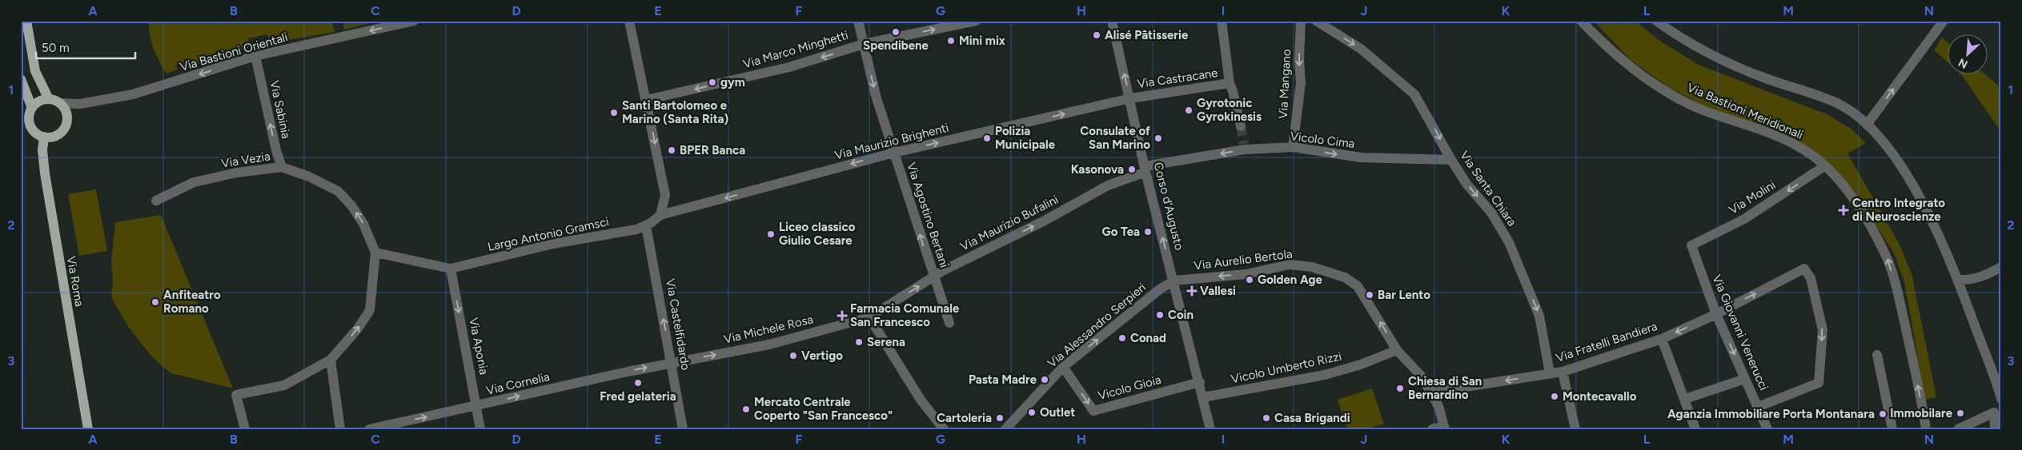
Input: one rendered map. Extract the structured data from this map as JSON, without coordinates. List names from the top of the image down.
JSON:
{
  "streets": {
    "main road": ["Via Roma"],
    "street": [
      "Via Marco Minghetti",
      "Via Bastioni Orientali",
      "Via Castracane",
      "Via Mangano",
      "Via Sabinia",
      "Via Bastioni Meridionali",
      "Vicolo Cima",
      "Via Maurizio Brighenti",
      "Via Vezia",
      "Via Santa Chiara",
      "Via Molini",
      "Corso d'Augusto",
      "Via Agostino Bertani",
      "Via Maurizio Bufalini",
      "Largo Antonio Gramsci",
      "Via Aurelio Bertola",
      "Via Castelfidardo",
      "Via Alessandro Serpieri",
      "Via Michele Rosa",
      "Via Giovanni Venerucci",
      "Via Fratelli Bandiera",
      "Via Aponia",
      "Vicolo Umberto Rizzi",
      "Via Cornelia",
      "Vicolo Gioia"
    ]
  },
  "crossings": [
    ["Via Marco Minghetti", "Via Agostino Bertani"],
    ["Via Bastioni Orientali", "Via Sabinia"],
    ["Via Bastioni Orientali", "Via Roma"],
    ["Via Castracane", "Via Maurizio Brighenti"],
    ["Via Castracane", "Corso d'Augusto"],
    ["Via Mangano", "Vicolo Cima"],
    ["Via Sabinia", "Via Vezia"],
    ["Via Bastioni Meridionali", "Via Molini"],
    ["Vicolo Cima", "Via Santa Chiara"],
    ["Vicolo Cima", "Corso d'Augusto"],
    ["Vicolo Cima", "Via Maurizio Bufalini"],
    ["Via Maurizio Brighenti", "Corso d'Augusto"],
    ["Via Maurizio Brighenti", "Via Agostino Bertani"],
    ["Via Santa Chiara", "Via Fratelli Bandiera"],
    ["Via Molini", "Via Giovanni Venerucci"],
    ["Corso d'Augusto", "Via Maurizio Bufalini"],
    ["Corso d'Augusto", "Via Aurelio Bertola"],
    ["Corso d'Augusto", "Via Alessandro Serpieri"],
    ["Corso d'Augusto", "Vicolo Umberto Rizzi"],
    ["Corso d'Augusto", "Vicolo Gioia"],
    ["Via Agostino Bertani", "Via Maurizio Bufalini"],
    ["Via Maurizio Bufalini", "Via Michele Rosa"],
    ["Largo Antonio Gramsci", "Via Castelfidardo"],
    ["Largo Antonio Gramsci", "Via Aponia"],
    ["Via Aurelio Bertola", "Via Alessandro Serpieri"],
    ["Via Aurelio Bertola", "Via Fratelli Bandiera"],
    ["Via Aurelio Bertola", "Vicolo Umberto Rizzi"],
    ["Via Castelfidardo", "Via Michele Rosa"],
    ["Via Castelfidardo", "Via Cornelia"],
    ["Via Alessandro Serpieri", "Vicolo Gioia"],
    ["Via Michele Rosa", "Via Cornelia"],
    ["Via Giovanni Venerucci", "Via Fratelli Bandiera"],
    ["Via Aponia", "Via Cornelia"]
  ],
  "one_way": [
    "Via Bastioni Orientali",
    "Via Sabinia",
    "Via Santa Chiara",
    "Via Molini",
    "Corso d'Augusto",
    "Via Maurizio Bufalini",
    "Via Aurelio Bertola",
    "Via Castelfidardo",
    "Via Alessandro Serpieri",
    "Via Michele Rosa",
    "Via Aponia",
    "Via Cornelia",
    "Vicolo Gioia"
  ],
  "places": {
    "other": [
      "Spendibene",
      "Alisé Pâtisserie",
      "Mini mix",
      "gym",
      "Gyrotonic Gyrokinesis",
      "Santi Bartolomeo e Marino (Santa Rita)",
      "Polizia Municipale",
      "Consulate of San Marino",
      "BPER Banca",
      "Kasonova",
      "Go Tea",
      "Liceo classico Giulio Cesare",
      "Golden Age",
      "Bar Lento",
      "Anfiteatro Romano",
      "Coin",
      "Conad",
      "Serena",
      "Vertigo",
      "Pasta Madre",
      "Fred gelateria",
      "Chiesa di San Bernardino",
      "Montecavallo",
      "Mercato Centrale Coperto \"San Francesco\"",
      "Outlet",
      "Immobilare",
      "Aganzia Immobiliare Porta Montanara",
      "Cartoleria",
      "Casa Brigandi"
    ],
    "health": ["Centro Integrato di Neuroscienze", "Vallesi", "Farmacia Comunale San Francesco"]
  },
  "scale_bar": "50 m",
  "north": "bottom left",
  "grid": {
    "columns": [
      "A",
      "B",
      "C",
      "D",
      "E",
      "F",
      "G",
      "H",
      "I",
      "J",
      "K",
      "L",
      "M",
      "N"
    ],
    "rows": ["1", "2", "3"]
  }
}
